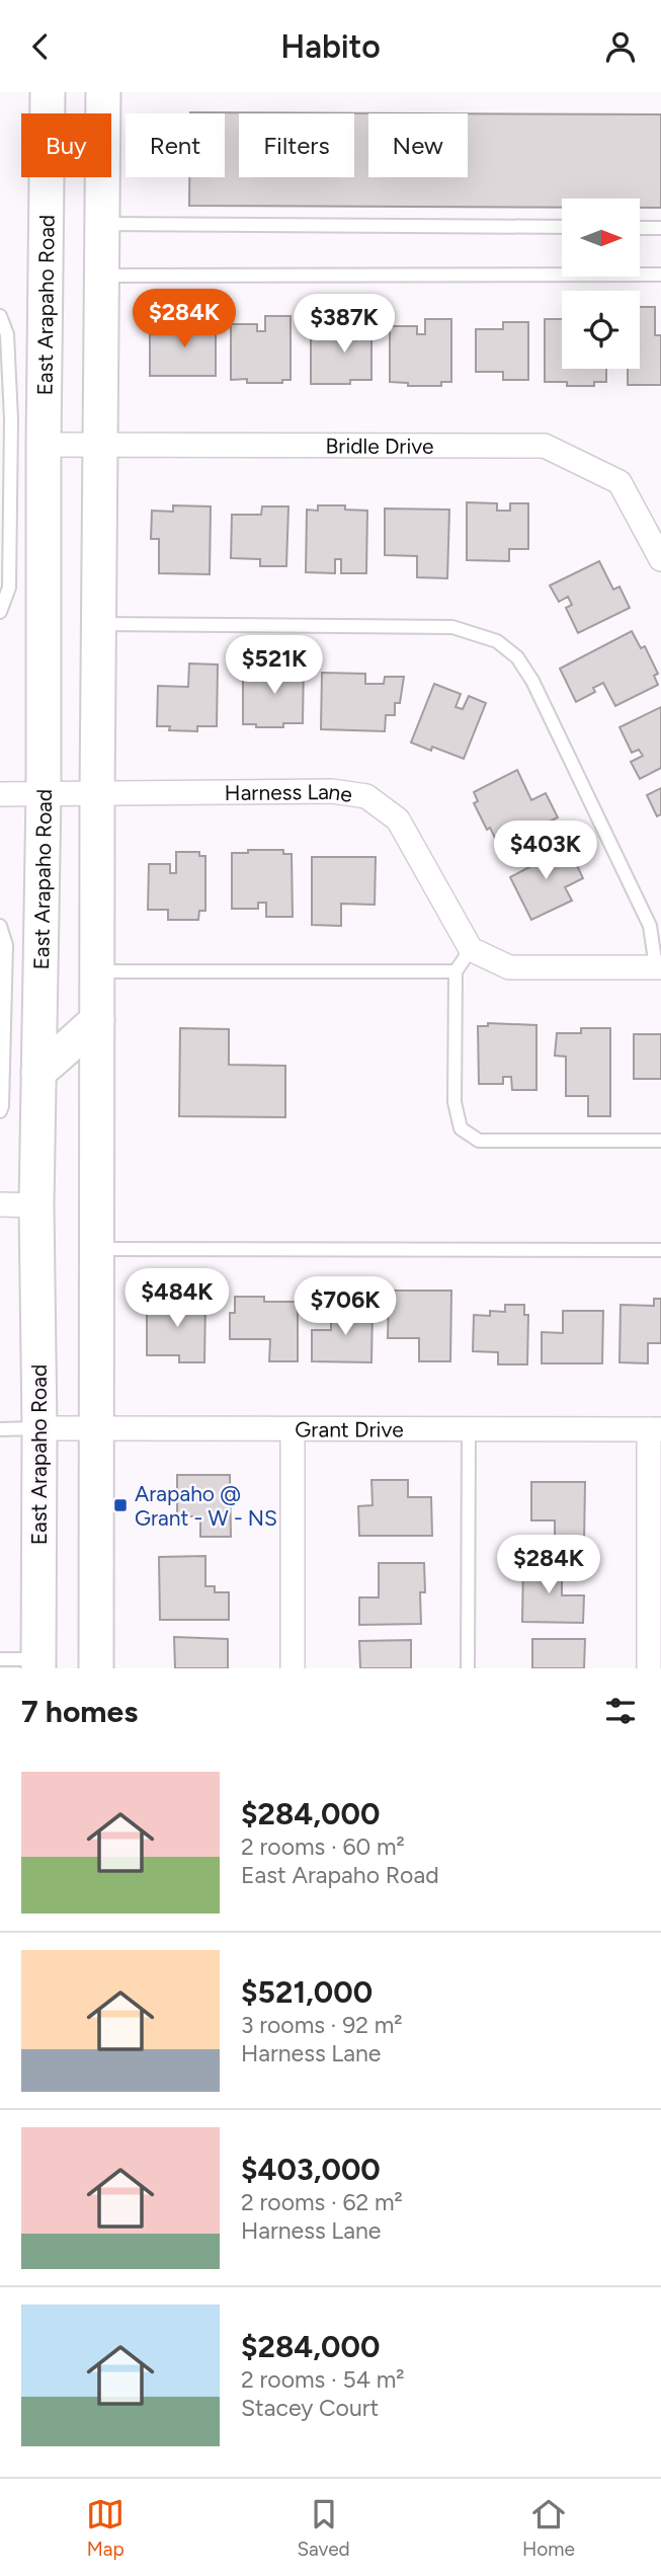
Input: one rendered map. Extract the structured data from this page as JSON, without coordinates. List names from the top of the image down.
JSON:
{
  "streets": {
    "main road": ["East Arapaho Road"],
    "street": ["Bridle Drive", "Harness Lane", "Grant Drive"]
  },
  "crossings": [
    ["East Arapaho Road", "Bridle Drive"],
    ["East Arapaho Road", "Harness Lane"],
    ["East Arapaho Road", "Grant Drive"]
  ],
  "places": {
    "transit": ["Arapaho @ Grant - W - NS"]
  },
  "north": "right",
  "page": {
    "header": "Habito",
    "chip": [
      "Buy",
      "Rent",
      "Filters",
      "New"
    ],
    "price": [
      "$284K",
      "$387K",
      "$521K",
      "$403K",
      "$484K",
      "$706K",
      "$284K"
    ],
    "heading": "7 homes",
    "list": [
      {
        "name": "$284,000",
        "note": "2 rooms · 60 m² · East Arapaho Road"
      },
      {
        "name": "$521,000",
        "note": "3 rooms · 92 m² · Harness Lane"
      },
      {
        "name": "$403,000",
        "note": "2 rooms · 62 m² · Harness Lane"
      },
      {
        "name": "$284,000",
        "note": "2 rooms · 54 m² · Stacey Court"
      }
    ],
    "tabs": ["Map", "Saved", "Home"]
  }
}
